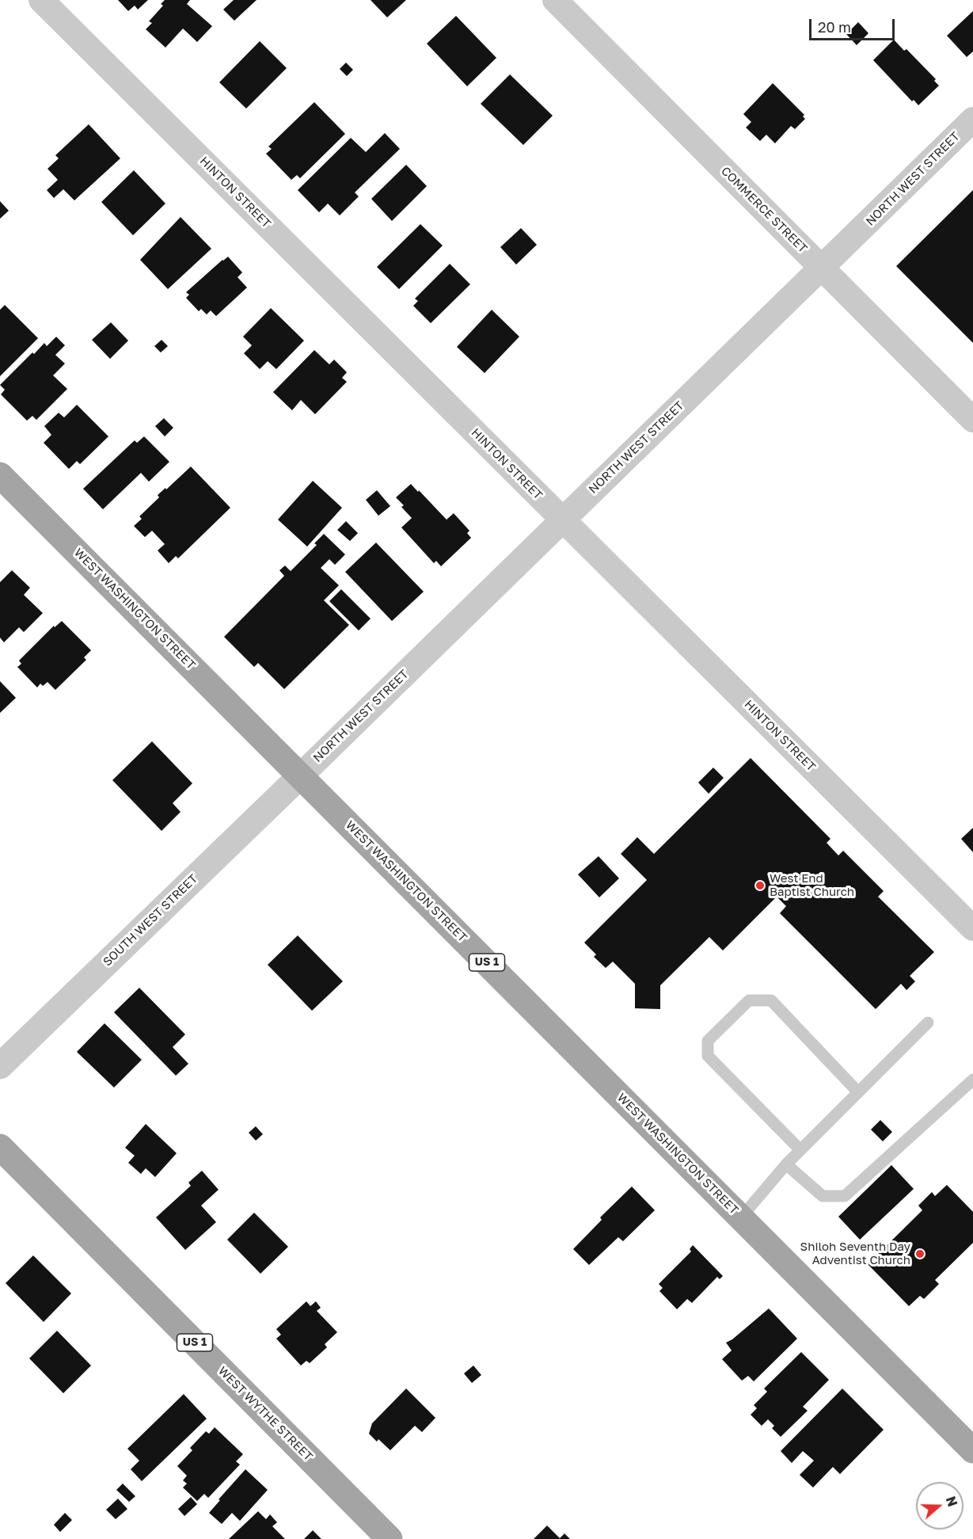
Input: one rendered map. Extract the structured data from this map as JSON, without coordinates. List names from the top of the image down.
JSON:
{
  "streets": {
    "main road": ["WEST WASHINGTON STREET", "US 1", "WEST WYTHE STREET"],
    "street": [
      "NORTH WEST STREET",
      "HINTON STREET",
      "COMMERCE STREET",
      "SOUTH WEST STREET"
    ]
  },
  "crossings": [
    ["NORTH WEST STREET", "HINTON STREET"],
    ["NORTH WEST STREET", "COMMERCE STREET"],
    ["NORTH WEST STREET", "WEST WASHINGTON STREET"],
    ["NORTH WEST STREET", "SOUTH WEST STREET"],
    ["WEST WASHINGTON STREET", "SOUTH WEST STREET"]
  ],
  "places": ["West End Baptist Church", "Shiloh Seventh Day Adventist Church"],
  "scale_bar": "20 m",
  "north": "right"
}
